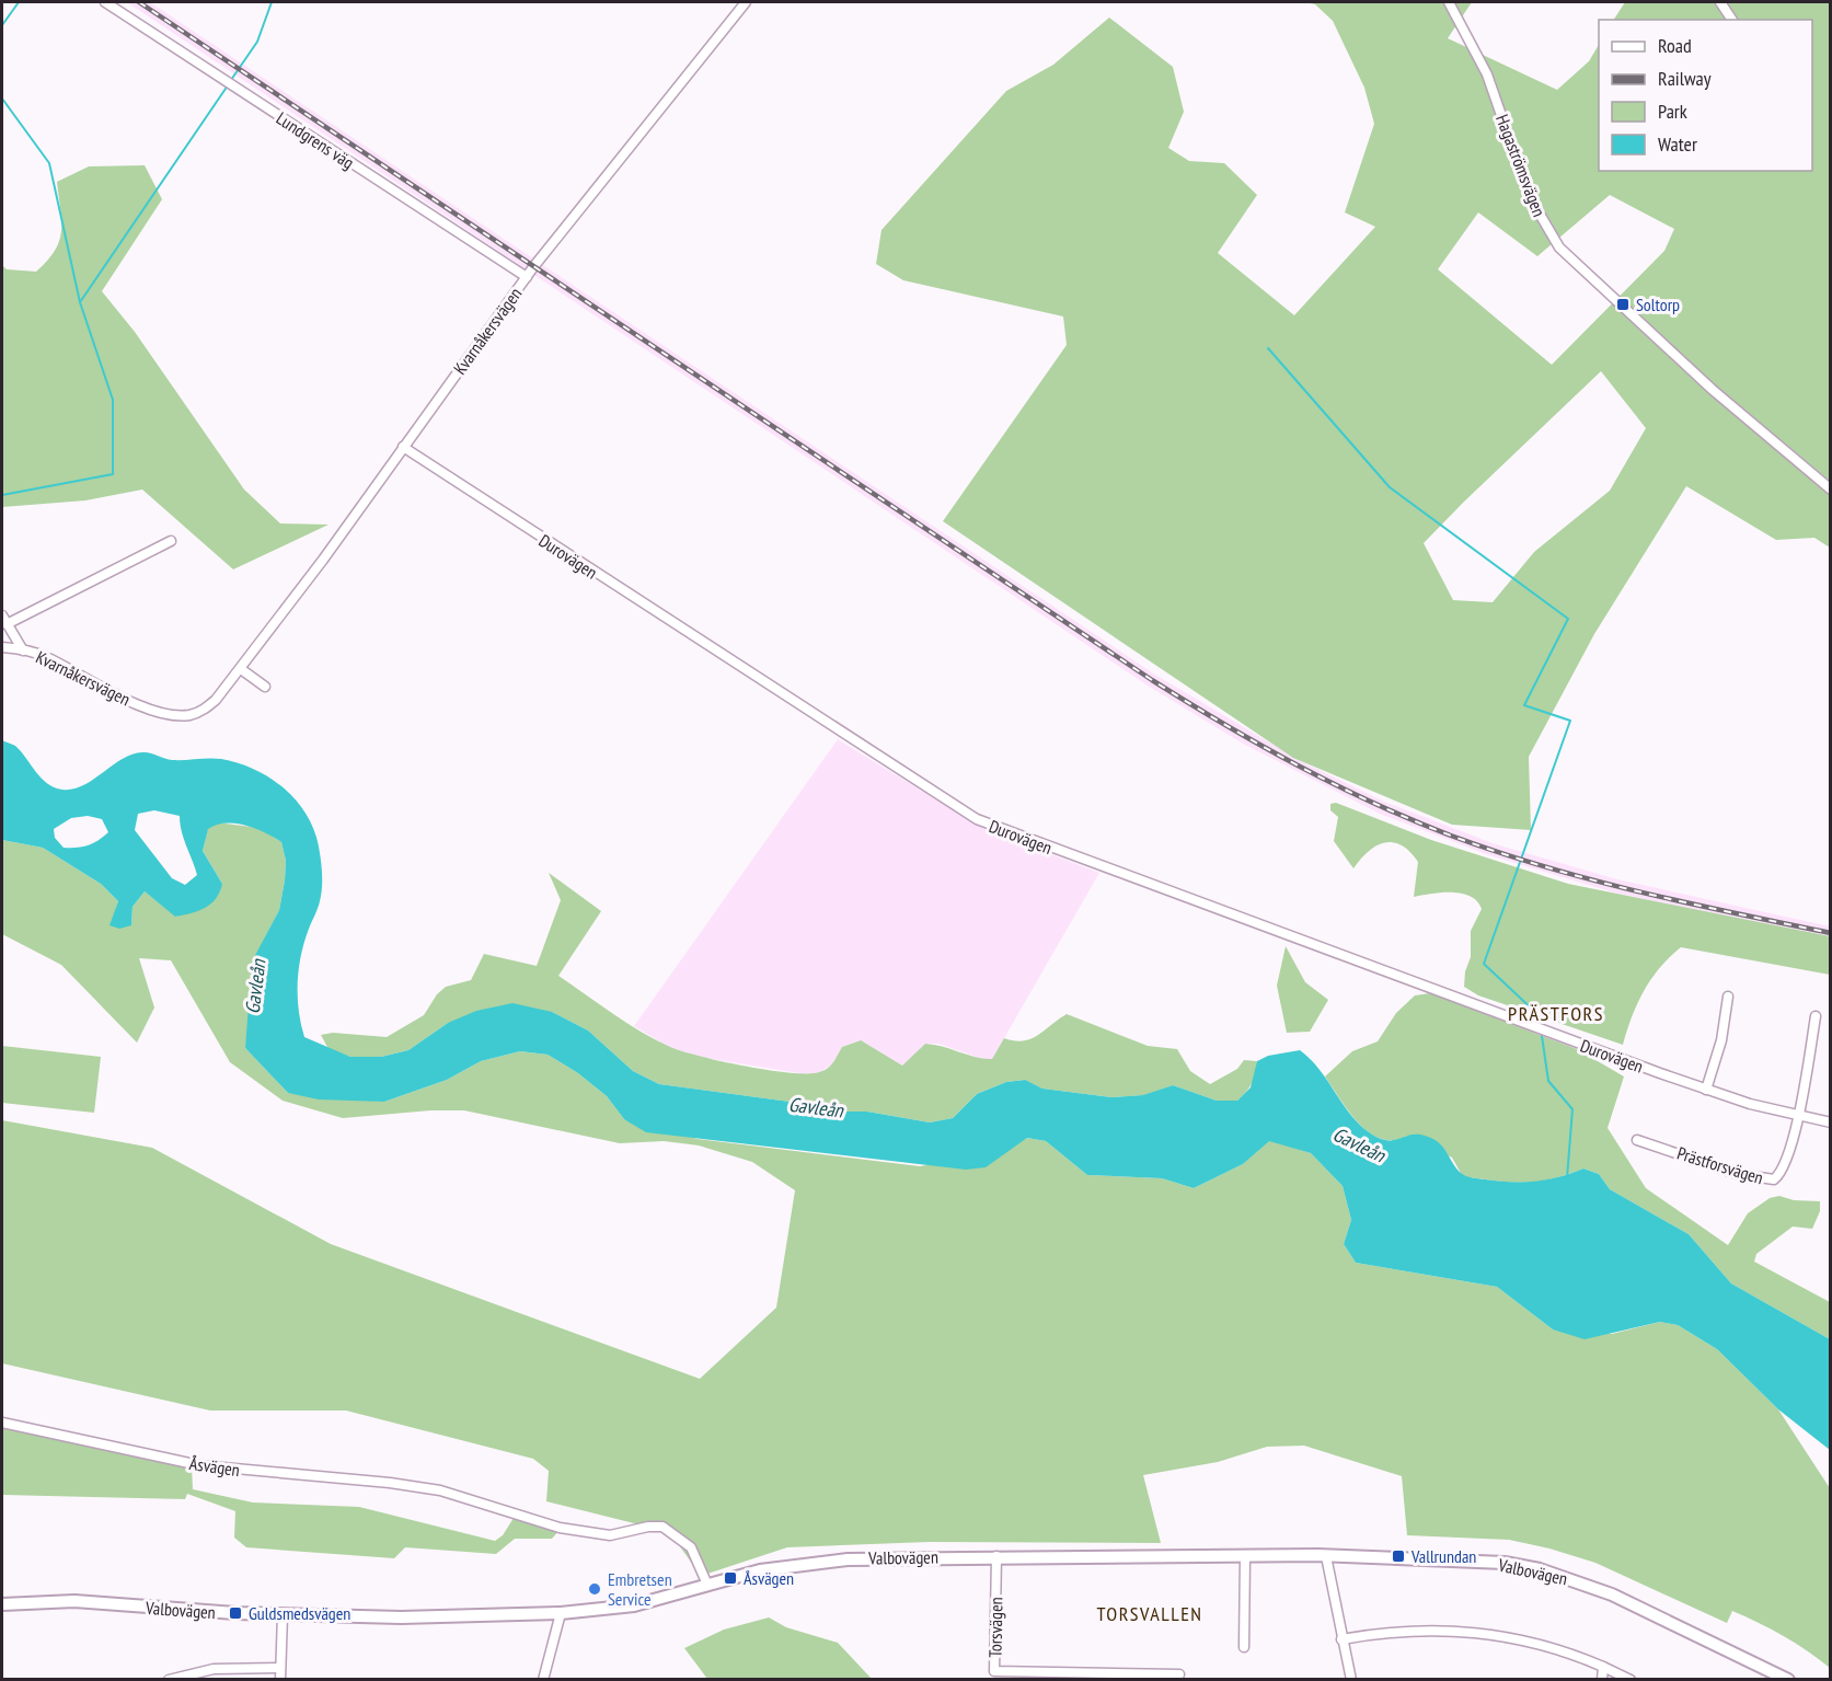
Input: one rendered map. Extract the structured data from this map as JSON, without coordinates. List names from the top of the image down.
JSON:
{
  "streets": {
    "main road": ["Valbovägen"],
    "street": [
      "Lundgrens väg",
      "Hagaströmsvägen",
      "Kvarnåkersvägen",
      "Durovägen",
      "Prästforsvägen",
      "Åsvägen",
      "Torsvägen"
    ]
  },
  "crossings": [
    ["Lundgrens väg", "Kvarnåkersvägen"],
    ["Kvarnåkersvägen", "Durovägen"],
    ["Durovägen", "Prästforsvägen"],
    ["Åsvägen", "Valbovägen"],
    ["Valbovägen", "Torsvägen"]
  ],
  "districts": ["PRÄSTFORS", "TORSVALLEN"],
  "water": ["Gavleån"],
  "places": {
    "transit": [
      "Soltorp",
      "Vallrundan",
      "Åsvägen",
      "Guldsmedsvägen"
    ],
    "other": ["Embretsen Service"]
  },
  "legend": [
    "Road",
    "Railway",
    "Park",
    "Water"
  ]
}
